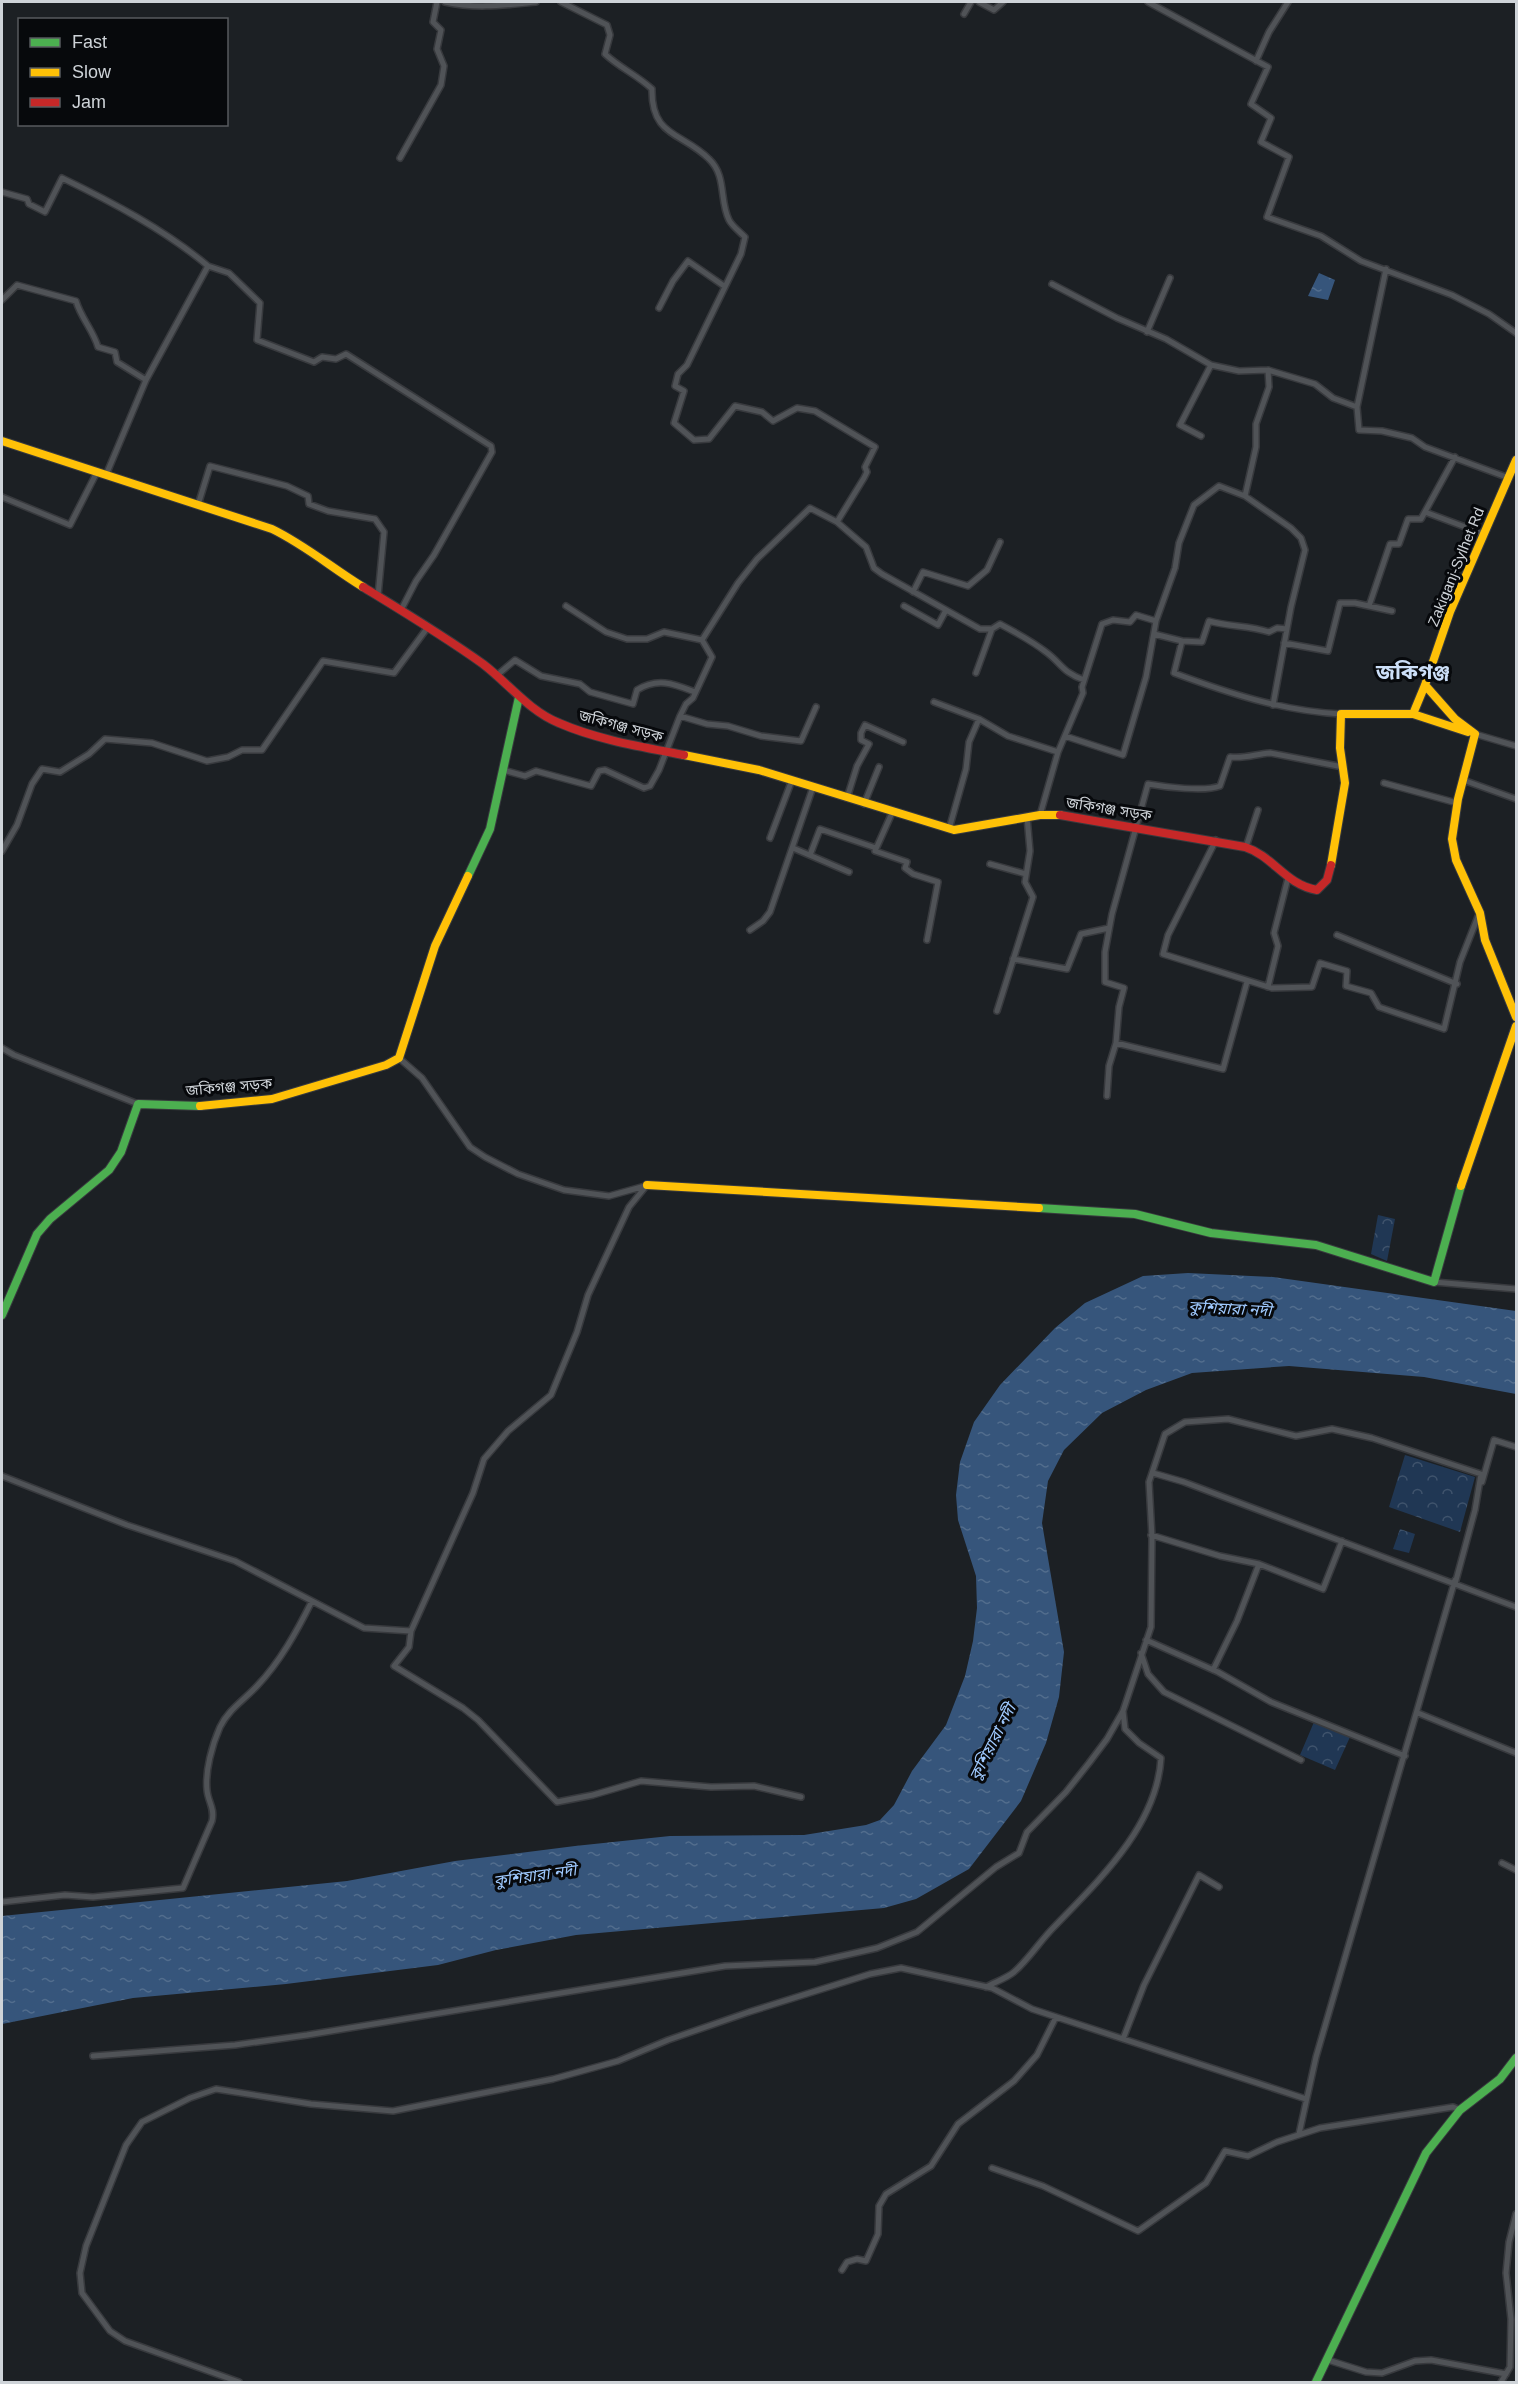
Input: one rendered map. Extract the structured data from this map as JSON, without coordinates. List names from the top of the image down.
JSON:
{
  "streets": {
    "main road": ["Zakiganj-Sylhet Rd", "জকিগঞ্জ সড়ক"]
  },
  "districts": ["জকিগঞ্জ"],
  "water": ["কুশিয়ারা নদী"],
  "legend": ["Fast", "Slow", "Jam"]
}
